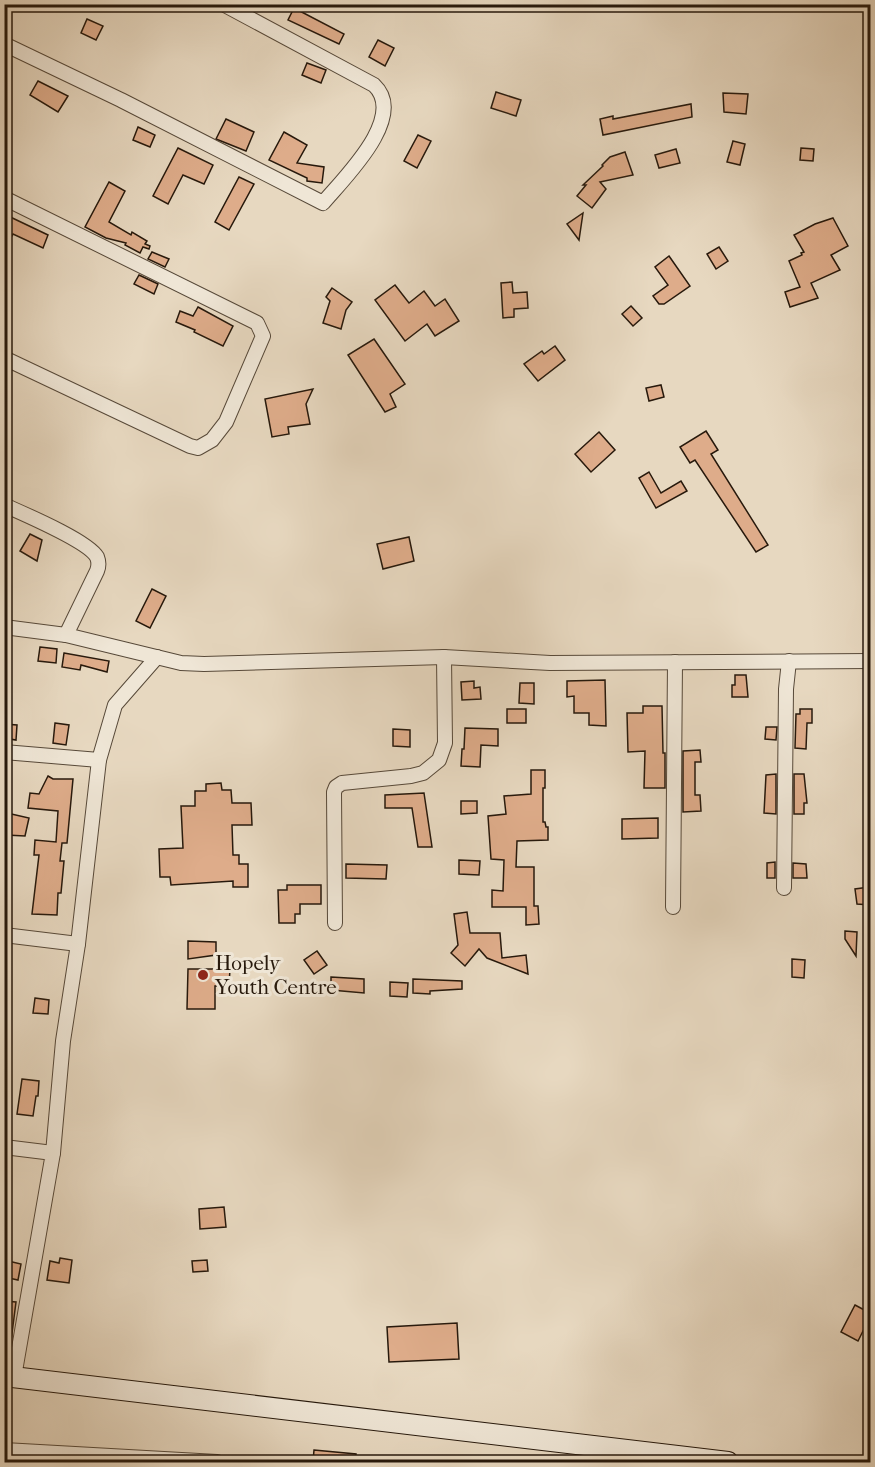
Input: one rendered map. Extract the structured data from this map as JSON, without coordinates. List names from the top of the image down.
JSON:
{
  "places": ["Hopely Youth Centre"]
}
